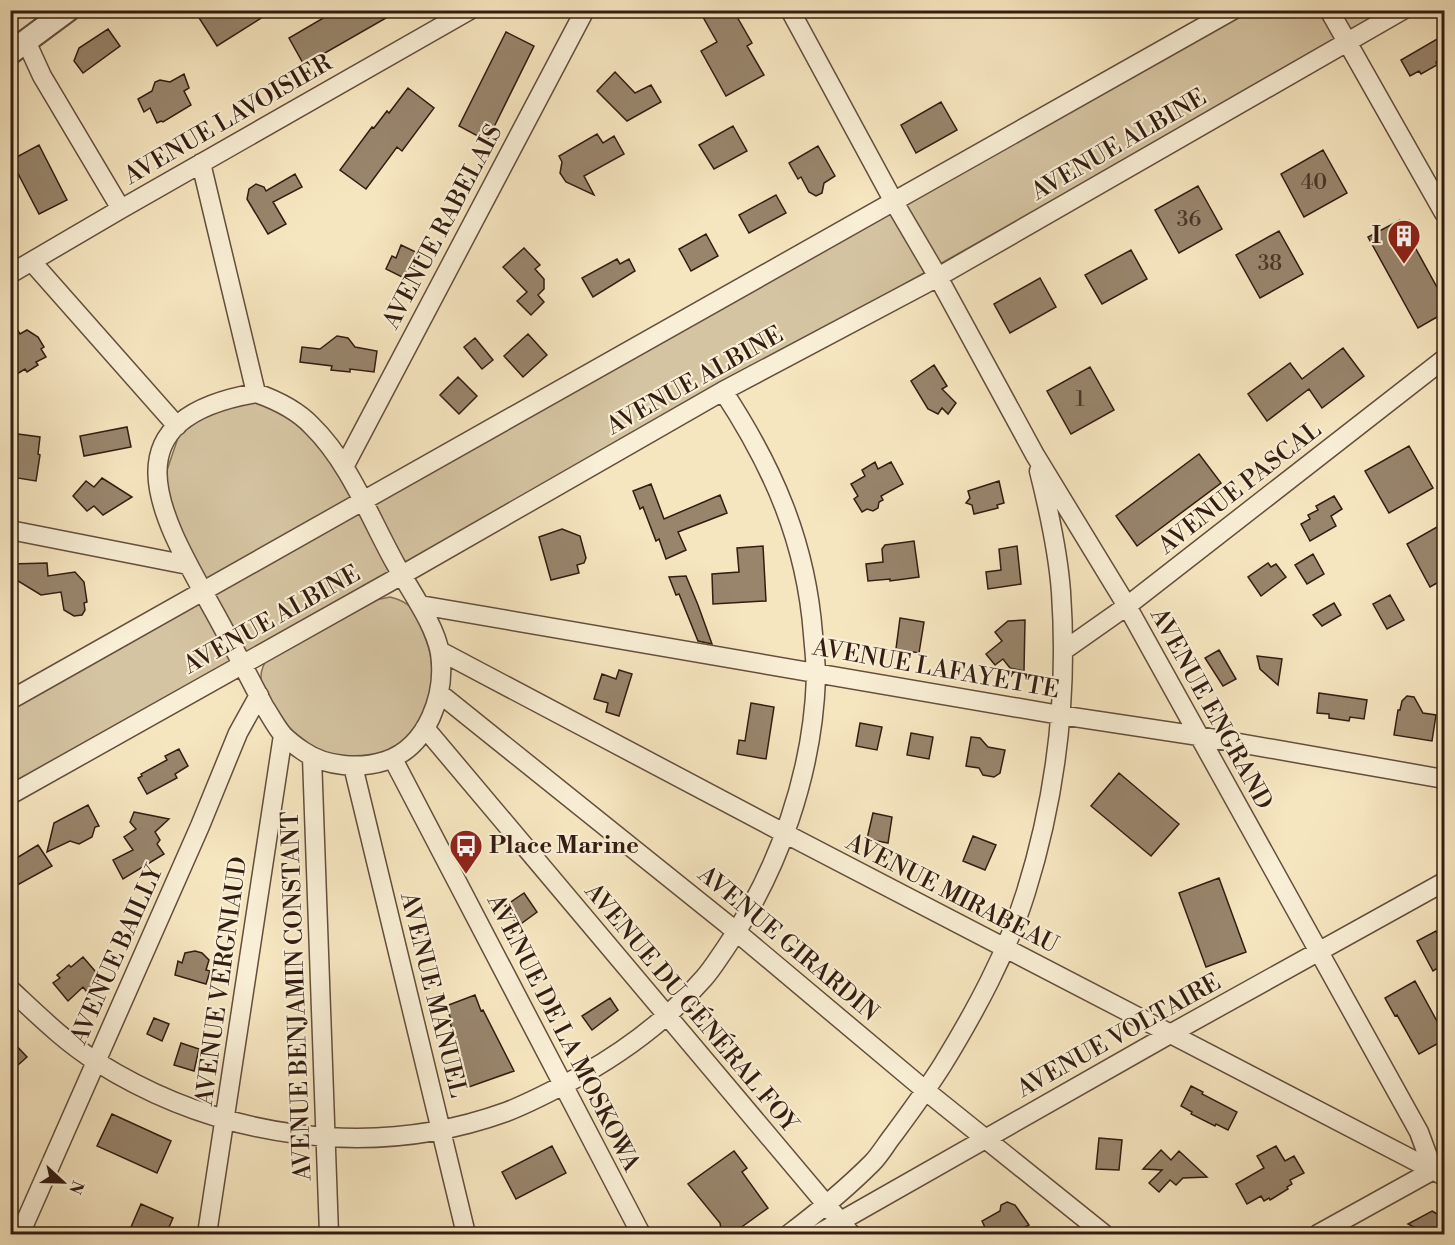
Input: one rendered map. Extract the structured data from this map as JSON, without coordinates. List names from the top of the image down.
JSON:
{
  "streets": {
    "street": [
      "AVENUE LAVOISIER",
      "AVENUE ALBINE",
      "AVENUE RABELAIS",
      "AVENUE PASCAL",
      "AVENUE LAFAYETTE",
      "AVENUE ENGRAND",
      "AVENUE MIRABEAU",
      "AVENUE GIRARDIN",
      "AVENUE BAILLY",
      "AVENUE VERGNIAUD",
      "AVENUE MANUEL",
      "AVENUE BENJAMIN CONSTANT",
      "AVENUE DU GÉNÉRAL FOY",
      "AVENUE DE LA MOSKOWA",
      "AVENUE VOLTAIRE"
    ]
  },
  "crossings": [
    ["AVENUE ALBINE", "AVENUE LAFAYETTE"],
    ["AVENUE ALBINE", "AVENUE ENGRAND"],
    ["AVENUE ALBINE", "AVENUE MIRABEAU"],
    ["AVENUE ALBINE", "AVENUE GIRARDIN"],
    ["AVENUE ALBINE", "AVENUE BAILLY"],
    ["AVENUE ALBINE", "AVENUE VERGNIAUD"],
    ["AVENUE ALBINE", "AVENUE MANUEL"],
    ["AVENUE ALBINE", "AVENUE BENJAMIN CONSTANT"],
    ["AVENUE ALBINE", "AVENUE DU GÉNÉRAL FOY"],
    ["AVENUE ALBINE", "AVENUE DE LA MOSKOWA"],
    ["AVENUE PASCAL", "AVENUE ENGRAND"],
    ["AVENUE LAFAYETTE", "AVENUE ENGRAND"],
    ["AVENUE LAFAYETTE", "AVENUE MIRABEAU"],
    ["AVENUE LAFAYETTE", "AVENUE GIRARDIN"],
    ["AVENUE LAFAYETTE", "AVENUE BAILLY"],
    ["AVENUE LAFAYETTE", "AVENUE VERGNIAUD"],
    ["AVENUE LAFAYETTE", "AVENUE MANUEL"],
    ["AVENUE LAFAYETTE", "AVENUE BENJAMIN CONSTANT"],
    ["AVENUE LAFAYETTE", "AVENUE DU GÉNÉRAL FOY"],
    ["AVENUE LAFAYETTE", "AVENUE DE LA MOSKOWA"],
    ["AVENUE ENGRAND", "AVENUE MIRABEAU"],
    ["AVENUE ENGRAND", "AVENUE VOLTAIRE"],
    ["AVENUE MIRABEAU", "AVENUE GIRARDIN"],
    ["AVENUE MIRABEAU", "AVENUE BAILLY"],
    ["AVENUE MIRABEAU", "AVENUE VERGNIAUD"],
    ["AVENUE MIRABEAU", "AVENUE MANUEL"],
    ["AVENUE MIRABEAU", "AVENUE BENJAMIN CONSTANT"],
    ["AVENUE MIRABEAU", "AVENUE DU GÉNÉRAL FOY"],
    ["AVENUE MIRABEAU", "AVENUE DE LA MOSKOWA"],
    ["AVENUE MIRABEAU", "AVENUE VOLTAIRE"],
    ["AVENUE GIRARDIN", "AVENUE BAILLY"],
    ["AVENUE GIRARDIN", "AVENUE VERGNIAUD"],
    ["AVENUE GIRARDIN", "AVENUE MANUEL"],
    ["AVENUE GIRARDIN", "AVENUE BENJAMIN CONSTANT"],
    ["AVENUE GIRARDIN", "AVENUE DU GÉNÉRAL FOY"],
    ["AVENUE GIRARDIN", "AVENUE DE LA MOSKOWA"],
    ["AVENUE GIRARDIN", "AVENUE VOLTAIRE"],
    ["AVENUE BAILLY", "AVENUE VERGNIAUD"],
    ["AVENUE BAILLY", "AVENUE MANUEL"],
    ["AVENUE BAILLY", "AVENUE BENJAMIN CONSTANT"],
    ["AVENUE BAILLY", "AVENUE DU GÉNÉRAL FOY"],
    ["AVENUE BAILLY", "AVENUE DE LA MOSKOWA"],
    ["AVENUE VERGNIAUD", "AVENUE MANUEL"],
    ["AVENUE VERGNIAUD", "AVENUE BENJAMIN CONSTANT"],
    ["AVENUE VERGNIAUD", "AVENUE DU GÉNÉRAL FOY"],
    ["AVENUE VERGNIAUD", "AVENUE DE LA MOSKOWA"],
    ["AVENUE MANUEL", "AVENUE BENJAMIN CONSTANT"],
    ["AVENUE MANUEL", "AVENUE DU GÉNÉRAL FOY"],
    ["AVENUE MANUEL", "AVENUE DE LA MOSKOWA"],
    ["AVENUE BENJAMIN CONSTANT", "AVENUE DU GÉNÉRAL FOY"],
    ["AVENUE BENJAMIN CONSTANT", "AVENUE DE LA MOSKOWA"],
    ["AVENUE DU GÉNÉRAL FOY", "AVENUE DE LA MOSKOWA"],
    ["AVENUE DU GÉNÉRAL FOY", "AVENUE VOLTAIRE"]
  ],
  "places": {
    "building": ["I"],
    "bus stop": ["Place Marine"]
  },
  "house_numbers": [
    "40",
    "36",
    "38",
    "1"
  ],
  "north": "right"
}
